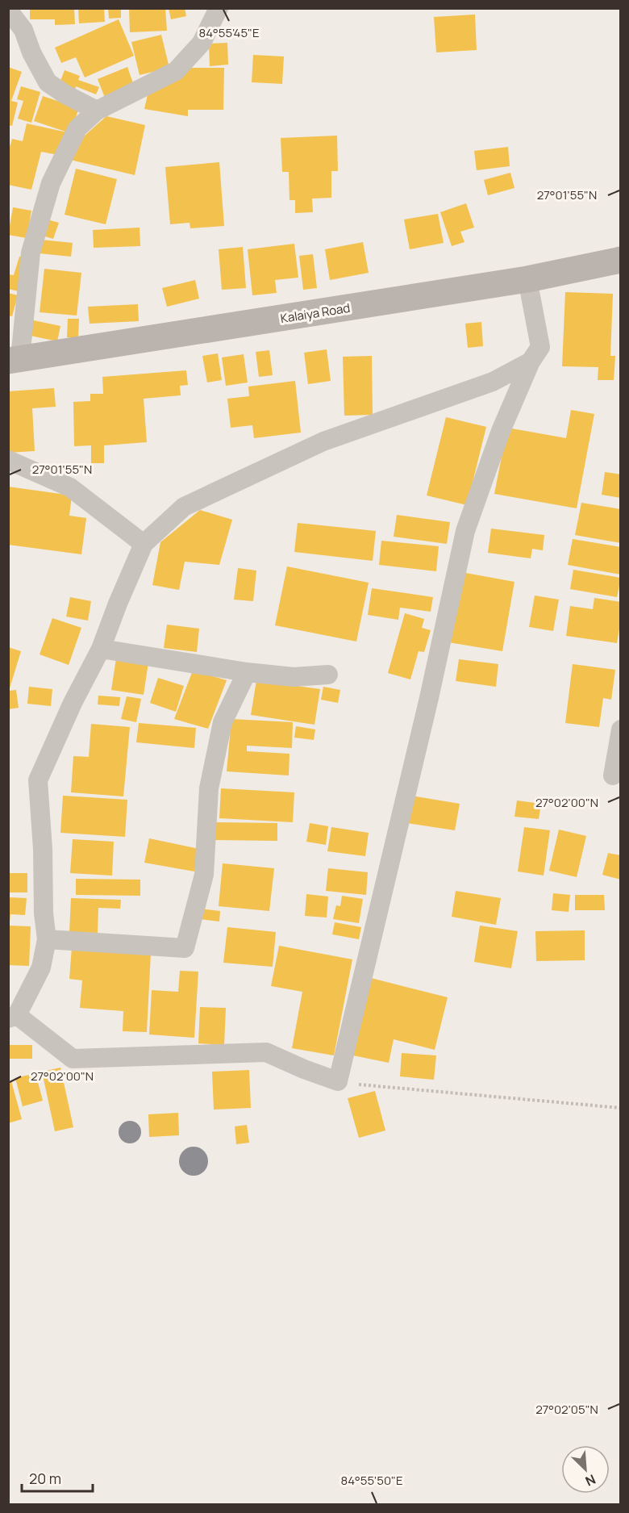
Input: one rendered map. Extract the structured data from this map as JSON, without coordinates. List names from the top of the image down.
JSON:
{
  "streets": {
    "main road": ["Kalaiya Road"]
  },
  "scale_bar": "20 m",
  "north": "bottom right",
  "coordinates": [
    "84°55'45\"E",
    "27°01'55\"N",
    "27°02'00\"N",
    "27°02'05\"N",
    "84°55'50\"E"
  ]
}
